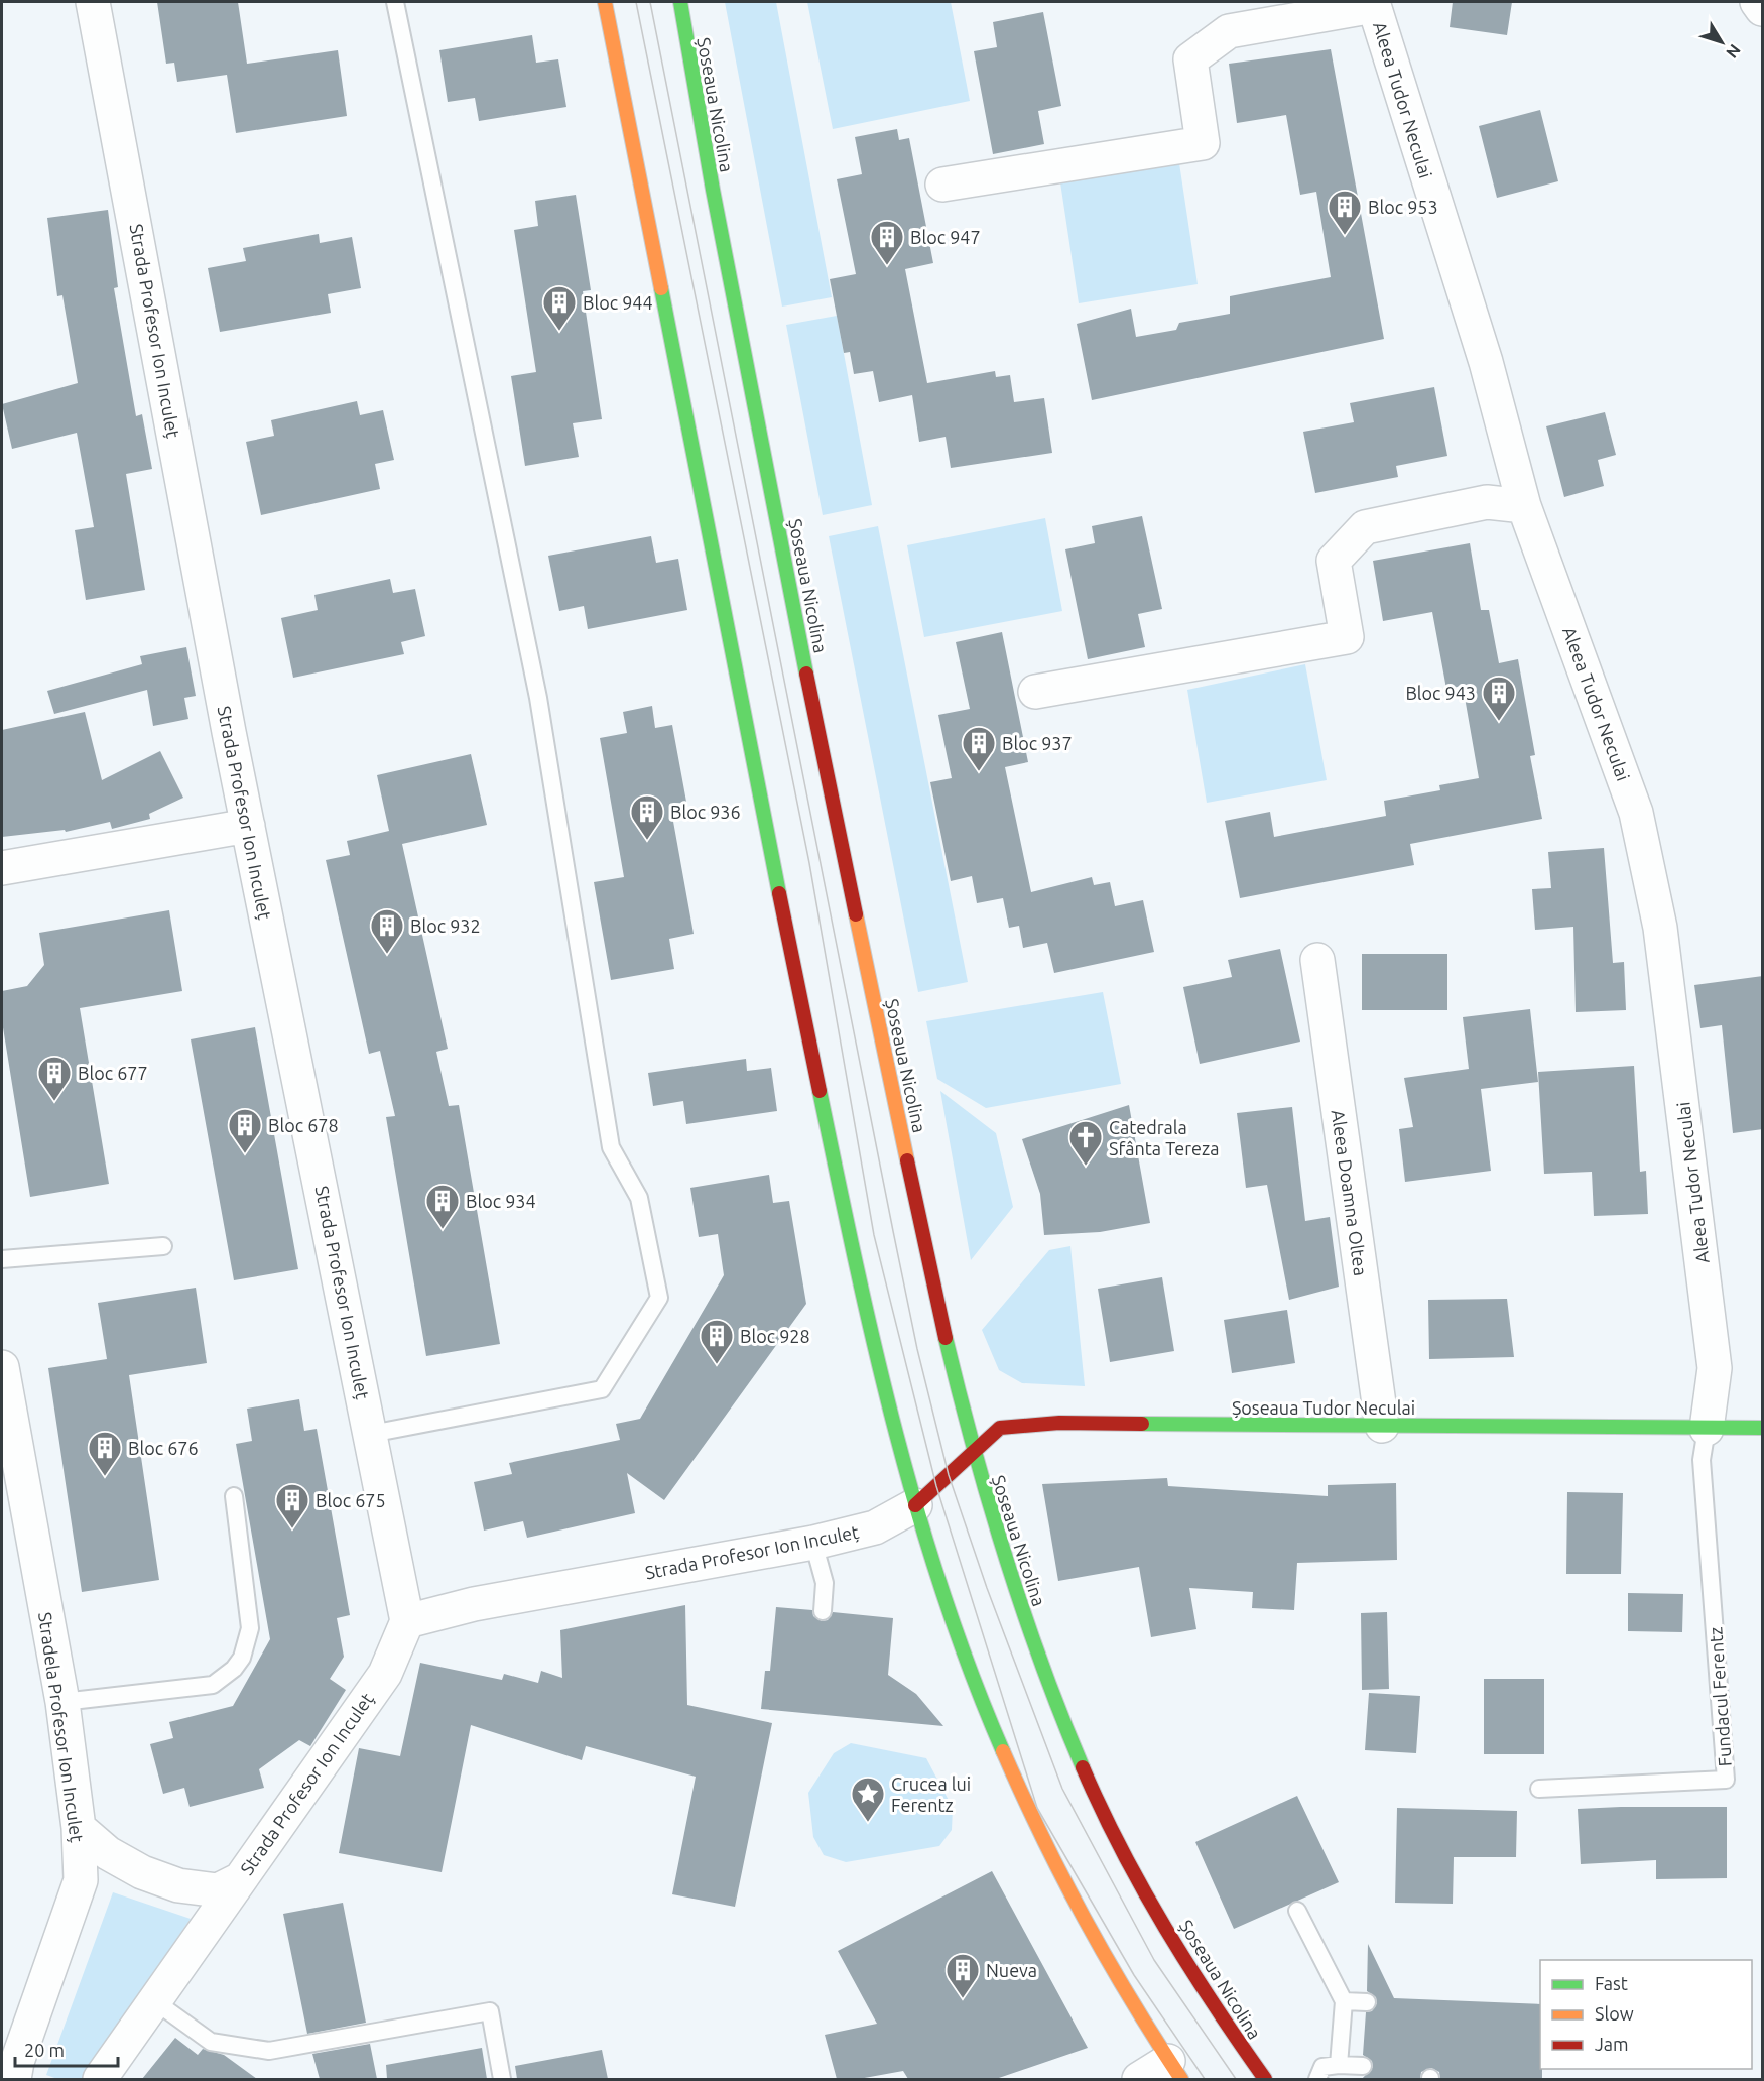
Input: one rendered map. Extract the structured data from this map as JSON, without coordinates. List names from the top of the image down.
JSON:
{
  "streets": {
    "main road": ["Șoseaua Nicolina", "Șoseaua Tudor Neculai"],
    "street": [
      "Aleea Tudor Neculai",
      "Strada Profesor Ion Inculeț",
      "Aleea Doamna Oltea",
      "Stradela Profesor Ion Inculeț"
    ],
    "lane": ["Fundacul Ferentz"]
  },
  "crossings": [
    ["Aleea Tudor Neculai", "Șoseaua Tudor Neculai"],
    ["Aleea Tudor Neculai", "Fundacul Ferentz"],
    ["Șoseaua Nicolina", "Șoseaua Tudor Neculai"],
    ["Strada Profesor Ion Inculeț", "Șoseaua Tudor Neculai"],
    ["Strada Profesor Ion Inculeț", "Stradela Profesor Ion Inculeț"],
    ["Aleea Doamna Oltea", "Șoseaua Tudor Neculai"],
    ["Șoseaua Tudor Neculai", "Fundacul Ferentz"]
  ],
  "places": {
    "building": [
      "Bloc 953",
      "Bloc 947",
      "Bloc 944",
      "Bloc 943",
      "Bloc 937",
      "Bloc 936",
      "Bloc 932",
      "Bloc 677",
      "Bloc 678",
      "Bloc 934",
      "Bloc 928",
      "Bloc 676",
      "Bloc 675",
      "Nueva"
    ],
    "church": ["Catedrala Sfânta Tereza"],
    "place": ["Crucea lui Ferentz"]
  },
  "legend": ["Fast", "Slow", "Jam"],
  "scale_bar": "20 m",
  "north": "bottom right"
}
